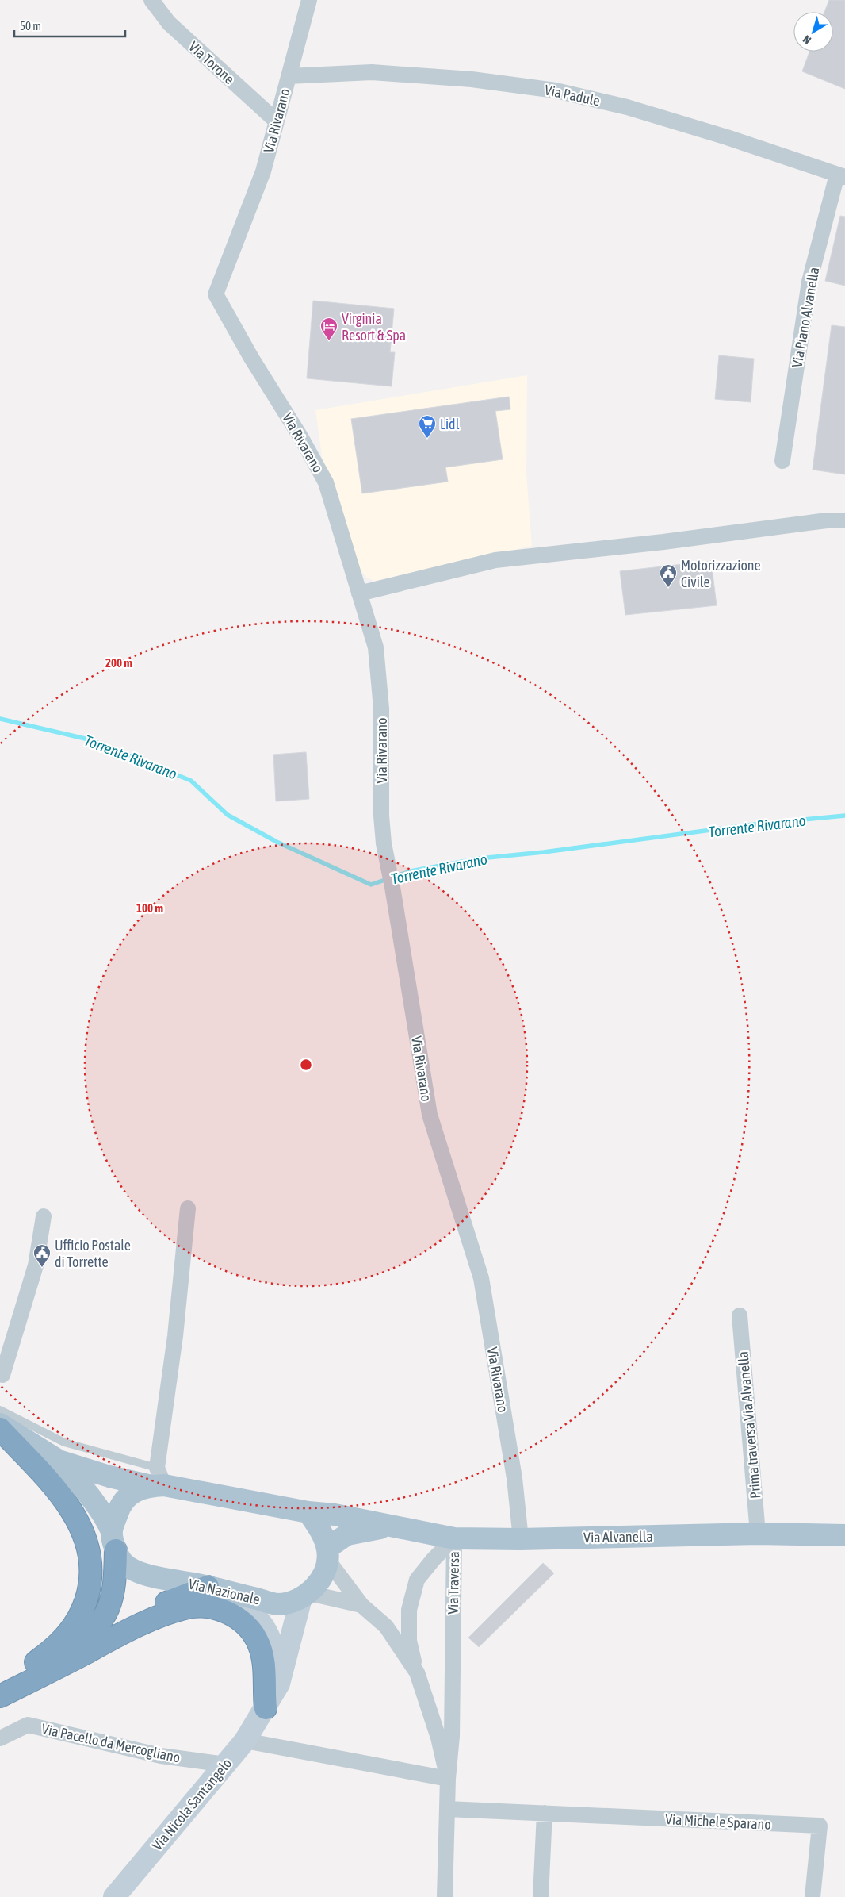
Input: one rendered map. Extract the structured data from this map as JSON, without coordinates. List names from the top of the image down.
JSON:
{
  "streets": {
    "main road": ["Via Alvanella", "Via Nazionale", "Via Nicola Santangelo"],
    "street": [
      "Via Torone",
      "Via Padule",
      "Via Rivarano",
      "Via Piano Alvanella",
      "Prima traversa Via Alvanella",
      "Via Traversa",
      "Via Pacello da Mercogliano",
      "Via Michele Sparano"
    ]
  },
  "crossings": [
    ["Via Torone", "Via Rivarano"],
    ["Via Padule", "Via Rivarano"],
    ["Via Padule", "Via Piano Alvanella"],
    ["Via Rivarano", "Via Alvanella"],
    ["Prima traversa Via Alvanella", "Via Alvanella"],
    ["Via Alvanella", "Via Traversa"],
    ["Via Alvanella", "Via Nazionale"],
    ["Via Traversa", "Via Nazionale"],
    ["Via Traversa", "Via Michele Sparano"],
    ["Via Pacello da Mercogliano", "Via Nicola Santangelo"]
  ],
  "water": ["Torrente Rivarano"],
  "places": {
    "hotel": ["Virginia Resort & Spa"],
    "supermarket": ["Lidl"],
    "public building": ["Motorizzazione Civile", "Ufficio Postale di Torrette"]
  },
  "scale_bar": "50 m",
  "north": "bottom left",
  "rings": ["200 m", "100 m"]
}
